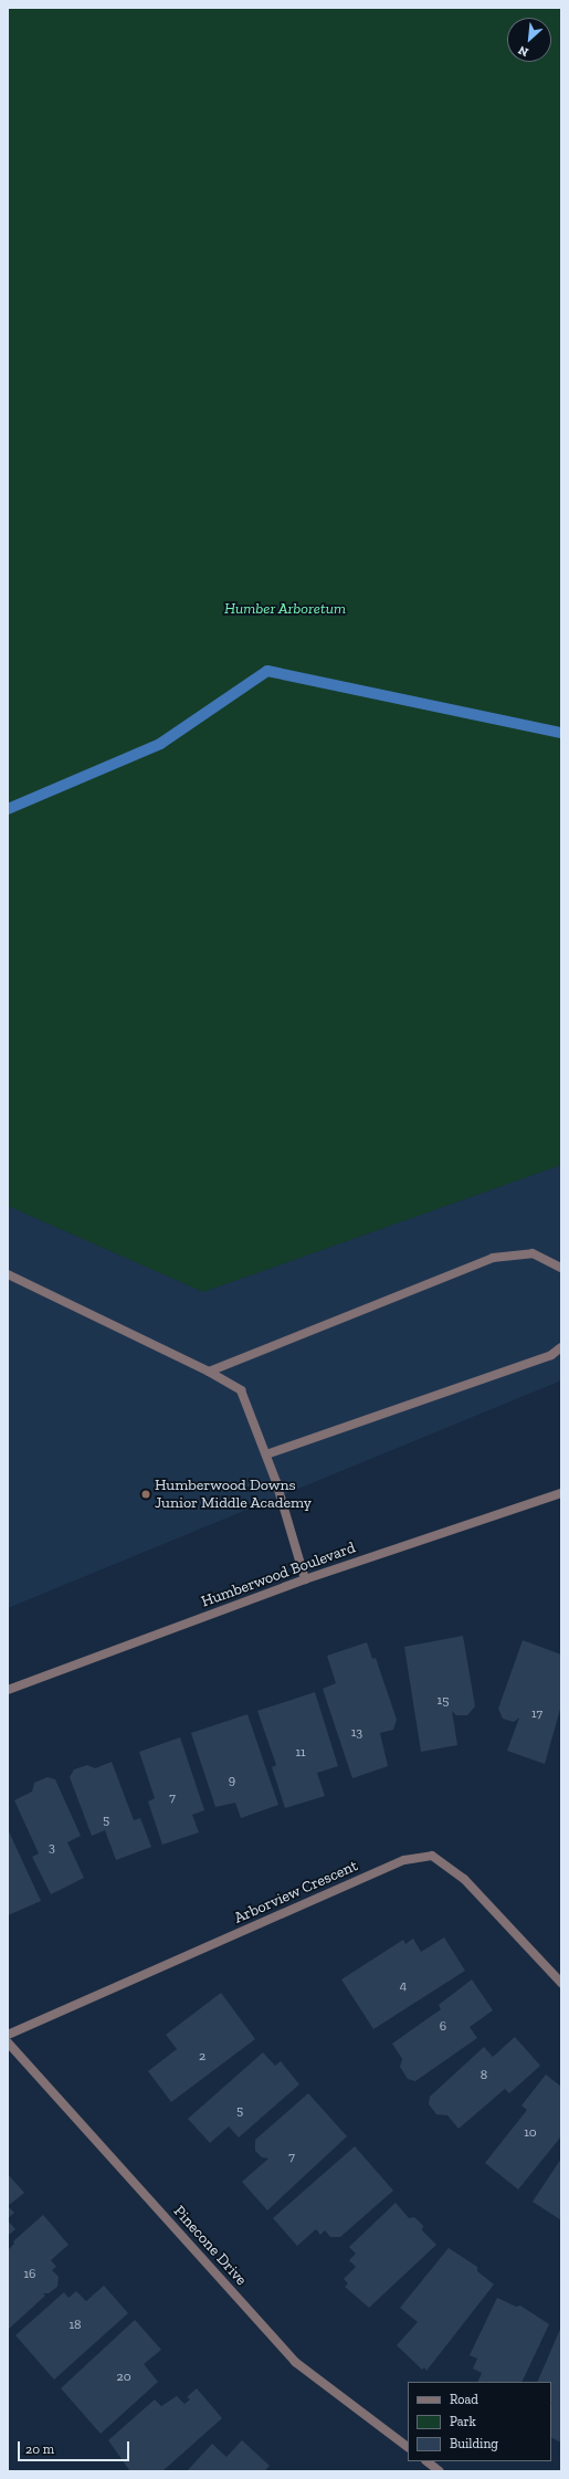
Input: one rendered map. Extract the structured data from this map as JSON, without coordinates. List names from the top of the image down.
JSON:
{
  "streets": {
    "street": ["Humberwood Boulevard", "Arborview Crescent", "Pinecone Drive"]
  },
  "parks": ["Humber Arboretum"],
  "places": ["Humberwood Downs Junior Middle Academy"],
  "house_numbers": [
    "15",
    "17",
    "13",
    "11",
    "9",
    "7",
    "5",
    "3",
    "4",
    "6",
    "2",
    "8",
    "5",
    "10",
    "7",
    "16",
    "18",
    "20"
  ],
  "legend": ["Road", "Park", "Building"],
  "scale_bar": "20 m",
  "north": "bottom left"
}
